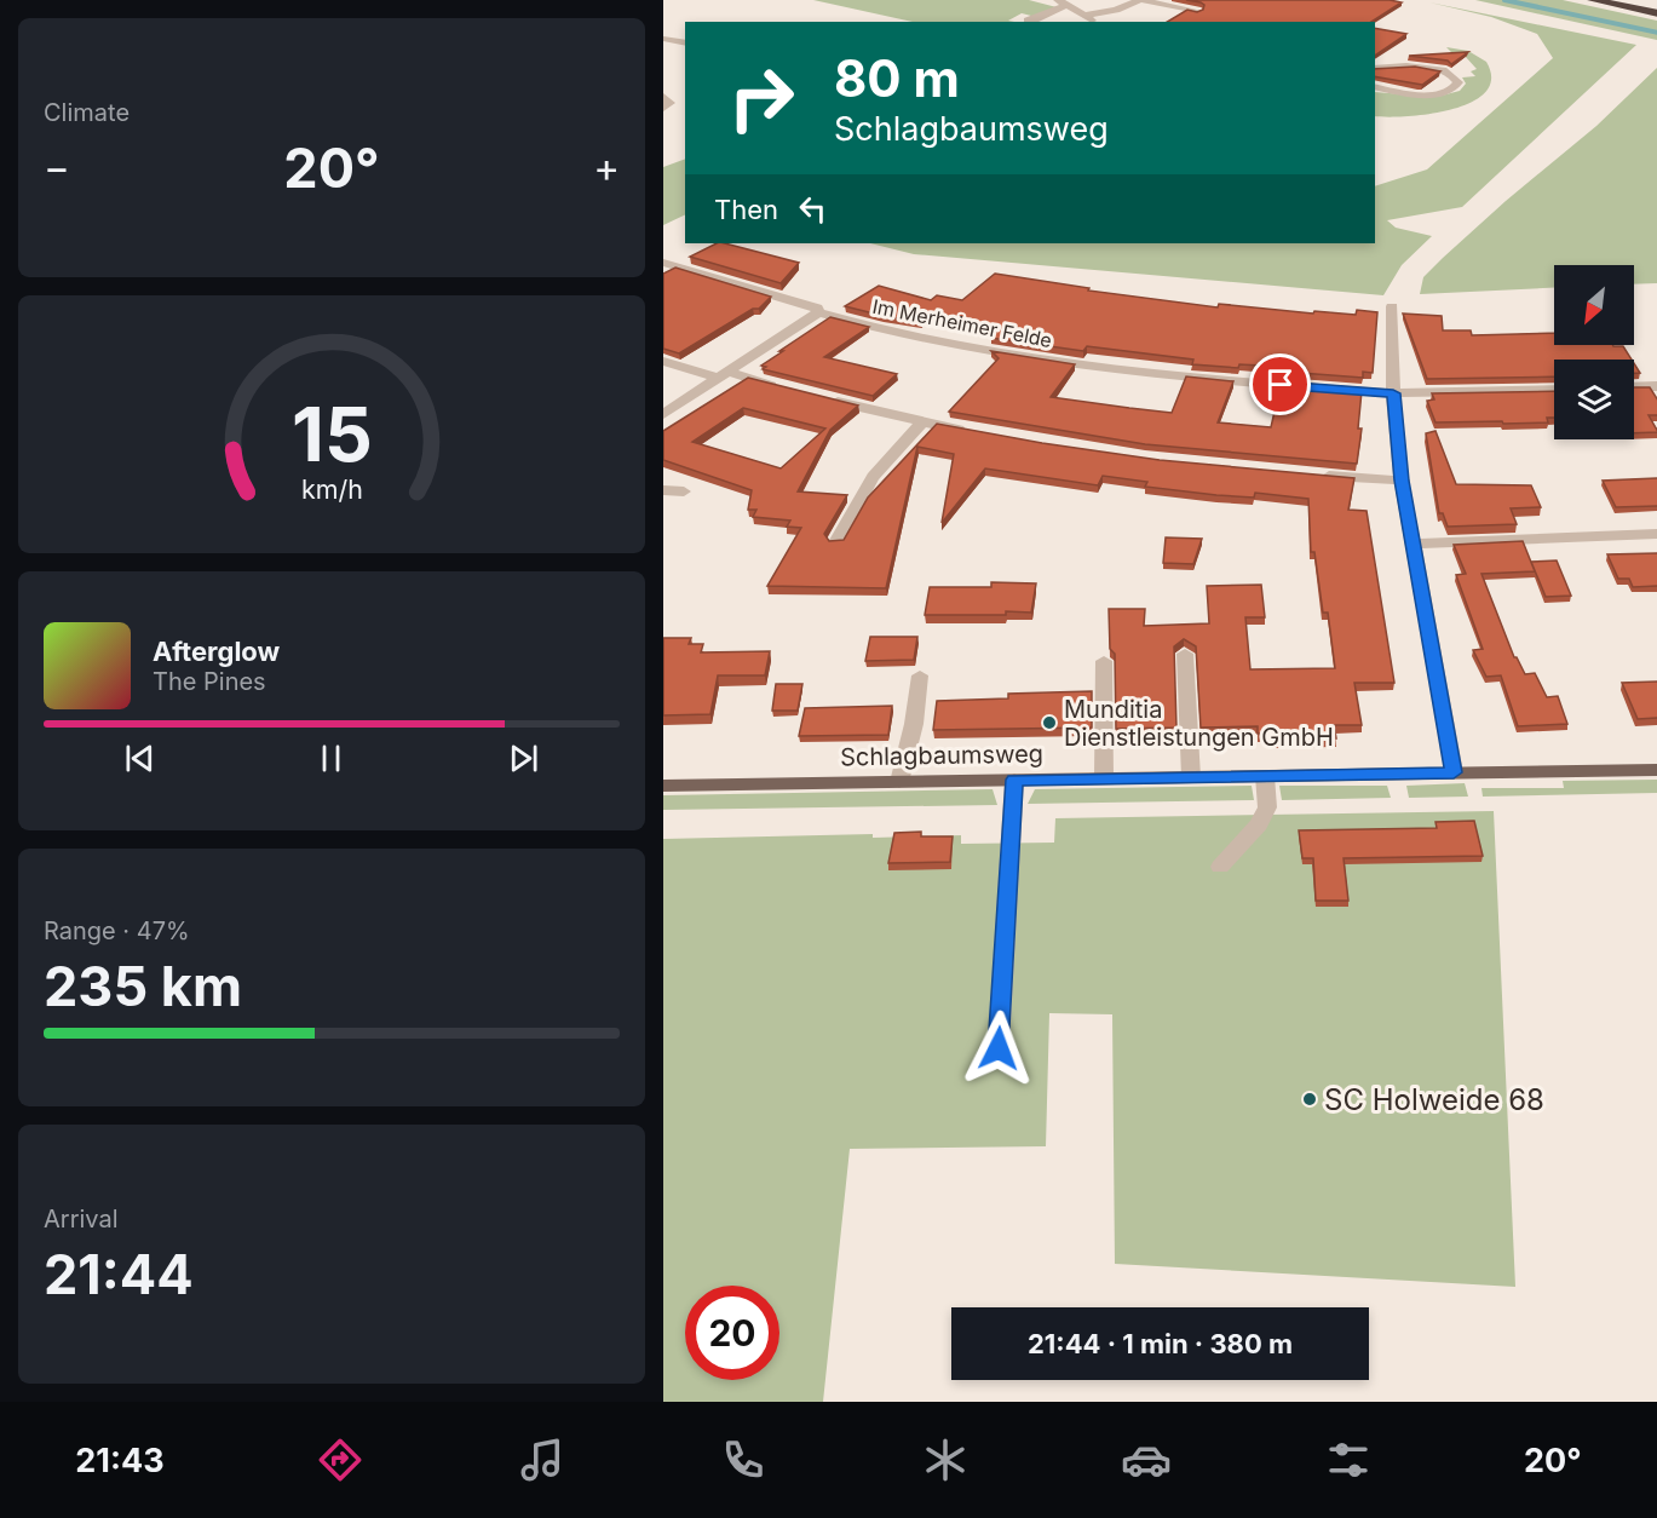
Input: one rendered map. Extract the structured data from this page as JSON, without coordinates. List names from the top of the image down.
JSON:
{
  "streets": {
    "main road": ["Schlagbaumsweg"],
    "street": ["Im Merheimer Felde"]
  },
  "places": ["Munditia Dienstleistungen GmbH", "SC Holweide 68"],
  "north": "bottom left",
  "page": {
    "tile": [
      "Climate",
      ["Range · 47%", "235 km"],
      ["Arrival", "21:44"]
    ],
    "turn": ["80 m", "Schlagbaumsweg"],
    "heat": ["−", "20°", "+"],
    "then": "Then",
    "song": ["Afterglow", "The Pines"],
    "limit": "20",
    "trip": "21:44 · 1 min · 380 m",
    "tabs": ["21:43", "20°"],
    "gauge": ["15", "km/h"]
  }
}
